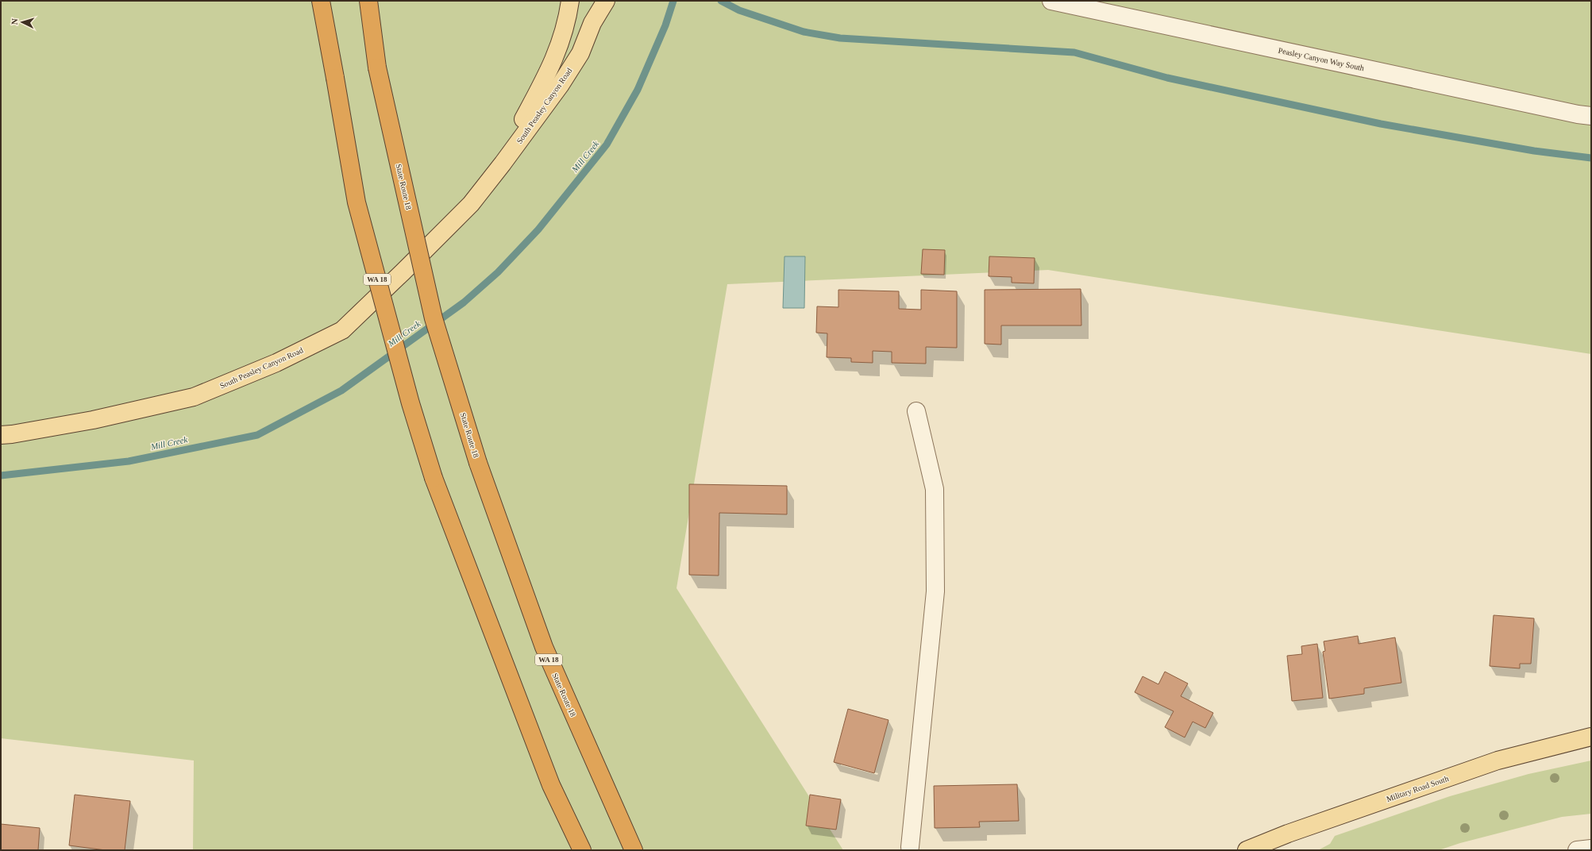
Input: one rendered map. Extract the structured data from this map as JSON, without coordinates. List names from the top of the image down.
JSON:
{
  "streets": {
    "highway": ["State Route 18", "WA 18"],
    "main road": ["South Peasley Canyon Road", "Military Road South"],
    "street": ["Peasley Canyon Way South"]
  },
  "water": ["Mill Creek"],
  "north": "left"
}
